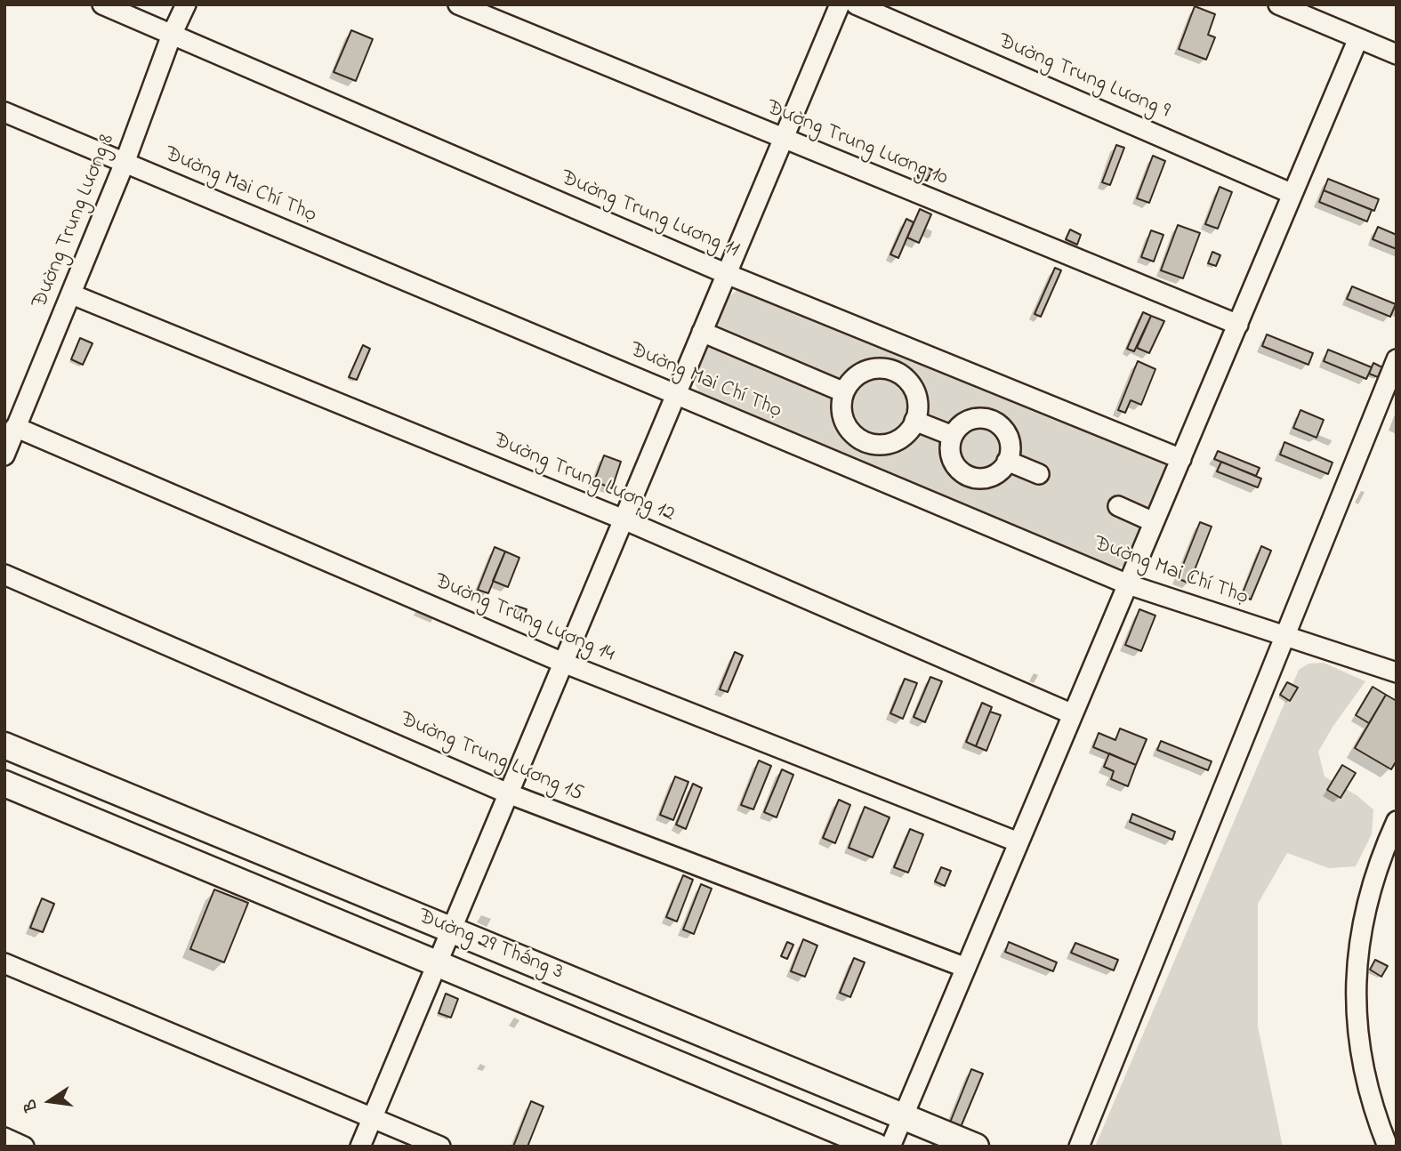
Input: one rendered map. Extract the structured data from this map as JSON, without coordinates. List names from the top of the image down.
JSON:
{
  "streets": {
    "street": [
      "Đường Trung Lương 9",
      "Đường Trung Lương 10",
      "Đường Mai Chí Thọ",
      "Đường Trung Lương 11",
      "Đường Trung Lương 8",
      "Đường Trung Lương 12",
      "Đường Trung Lương 14",
      "Đường Trung Lương 15",
      "Đường 29 Tháng 3"
    ]
  },
  "crossings": [
    ["Đường Mai Chí Thọ", "Đường Trung Lương 8"],
    ["Đường Trung Lương 11", "Đường Trung Lương 8"],
    ["Đường Trung Lương 8", "Đường Trung Lương 12"],
    ["Đường Trung Lương 8", "Đường Trung Lương 14"]
  ],
  "north": "left"
}
